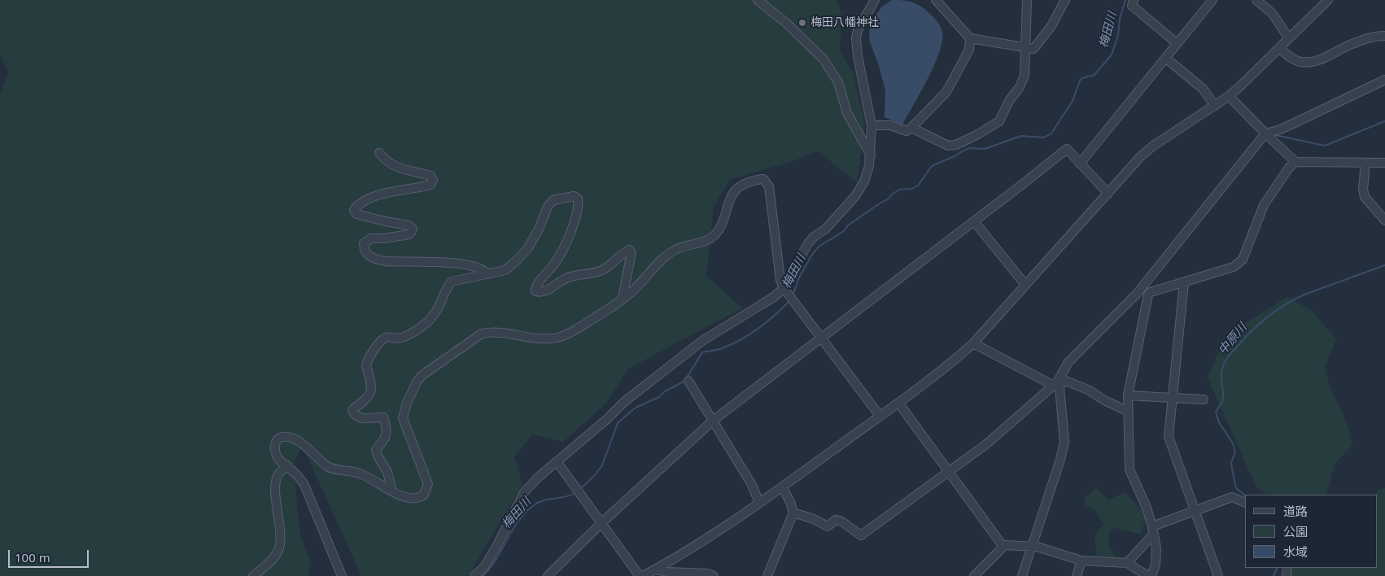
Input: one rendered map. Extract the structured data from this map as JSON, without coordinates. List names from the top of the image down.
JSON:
{
  "water": ["梅田川", "中原川"],
  "places": ["梅田八幡神社"],
  "legend": ["道路", "公園", "水域"],
  "scale_bar": "100 m"
}
